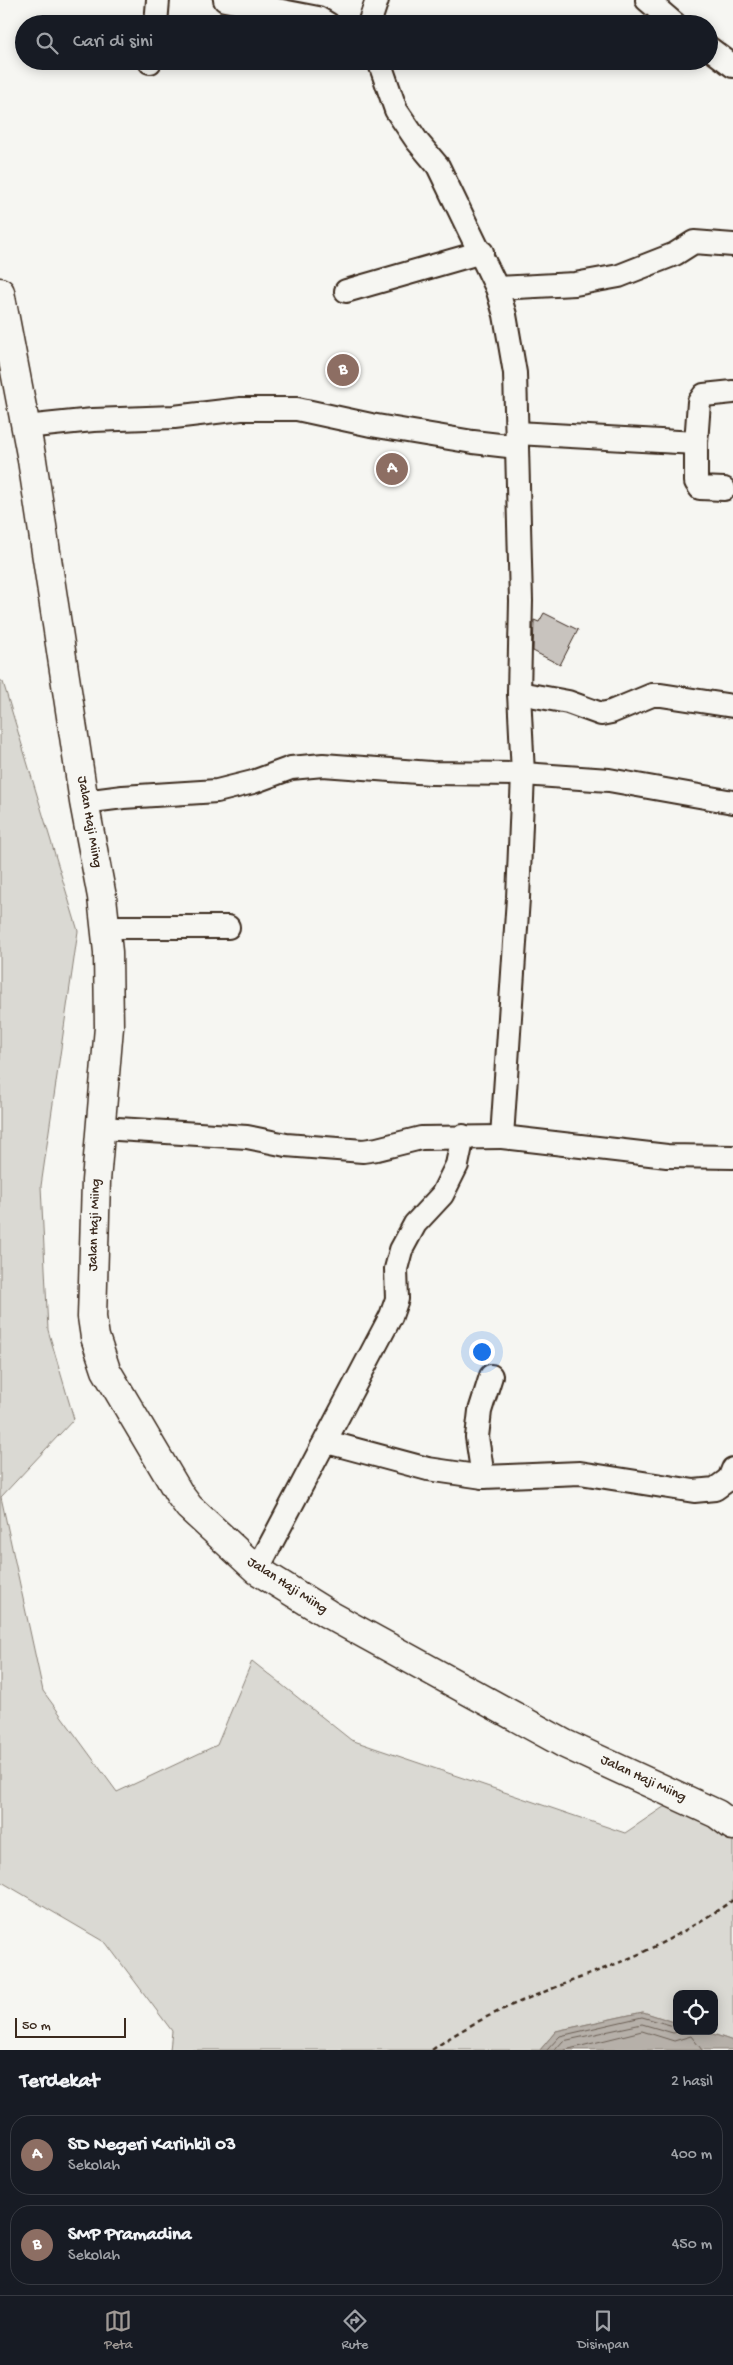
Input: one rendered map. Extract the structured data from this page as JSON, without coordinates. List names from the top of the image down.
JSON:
{
  "streets": {
    "main road": ["Jalan Haji Miing"]
  },
  "scale_bar": "50 m",
  "page": {
    "search": "Cari di sini",
    "pins": ["B", "A"],
    "scale": "50 m",
    "heading": ["Terdekat", "2 hasil"],
    "list": [
      {
        "mark": "A",
        "name": "SD Negeri Karihkil 03",
        "note": "Sekolah",
        "value": "400 m"
      },
      {
        "mark": "B",
        "name": "SMP Pramadina",
        "note": "Sekolah",
        "value": "450 m"
      }
    ],
    "nav": ["Peta", "Rute", "Disimpan"]
  }
}
